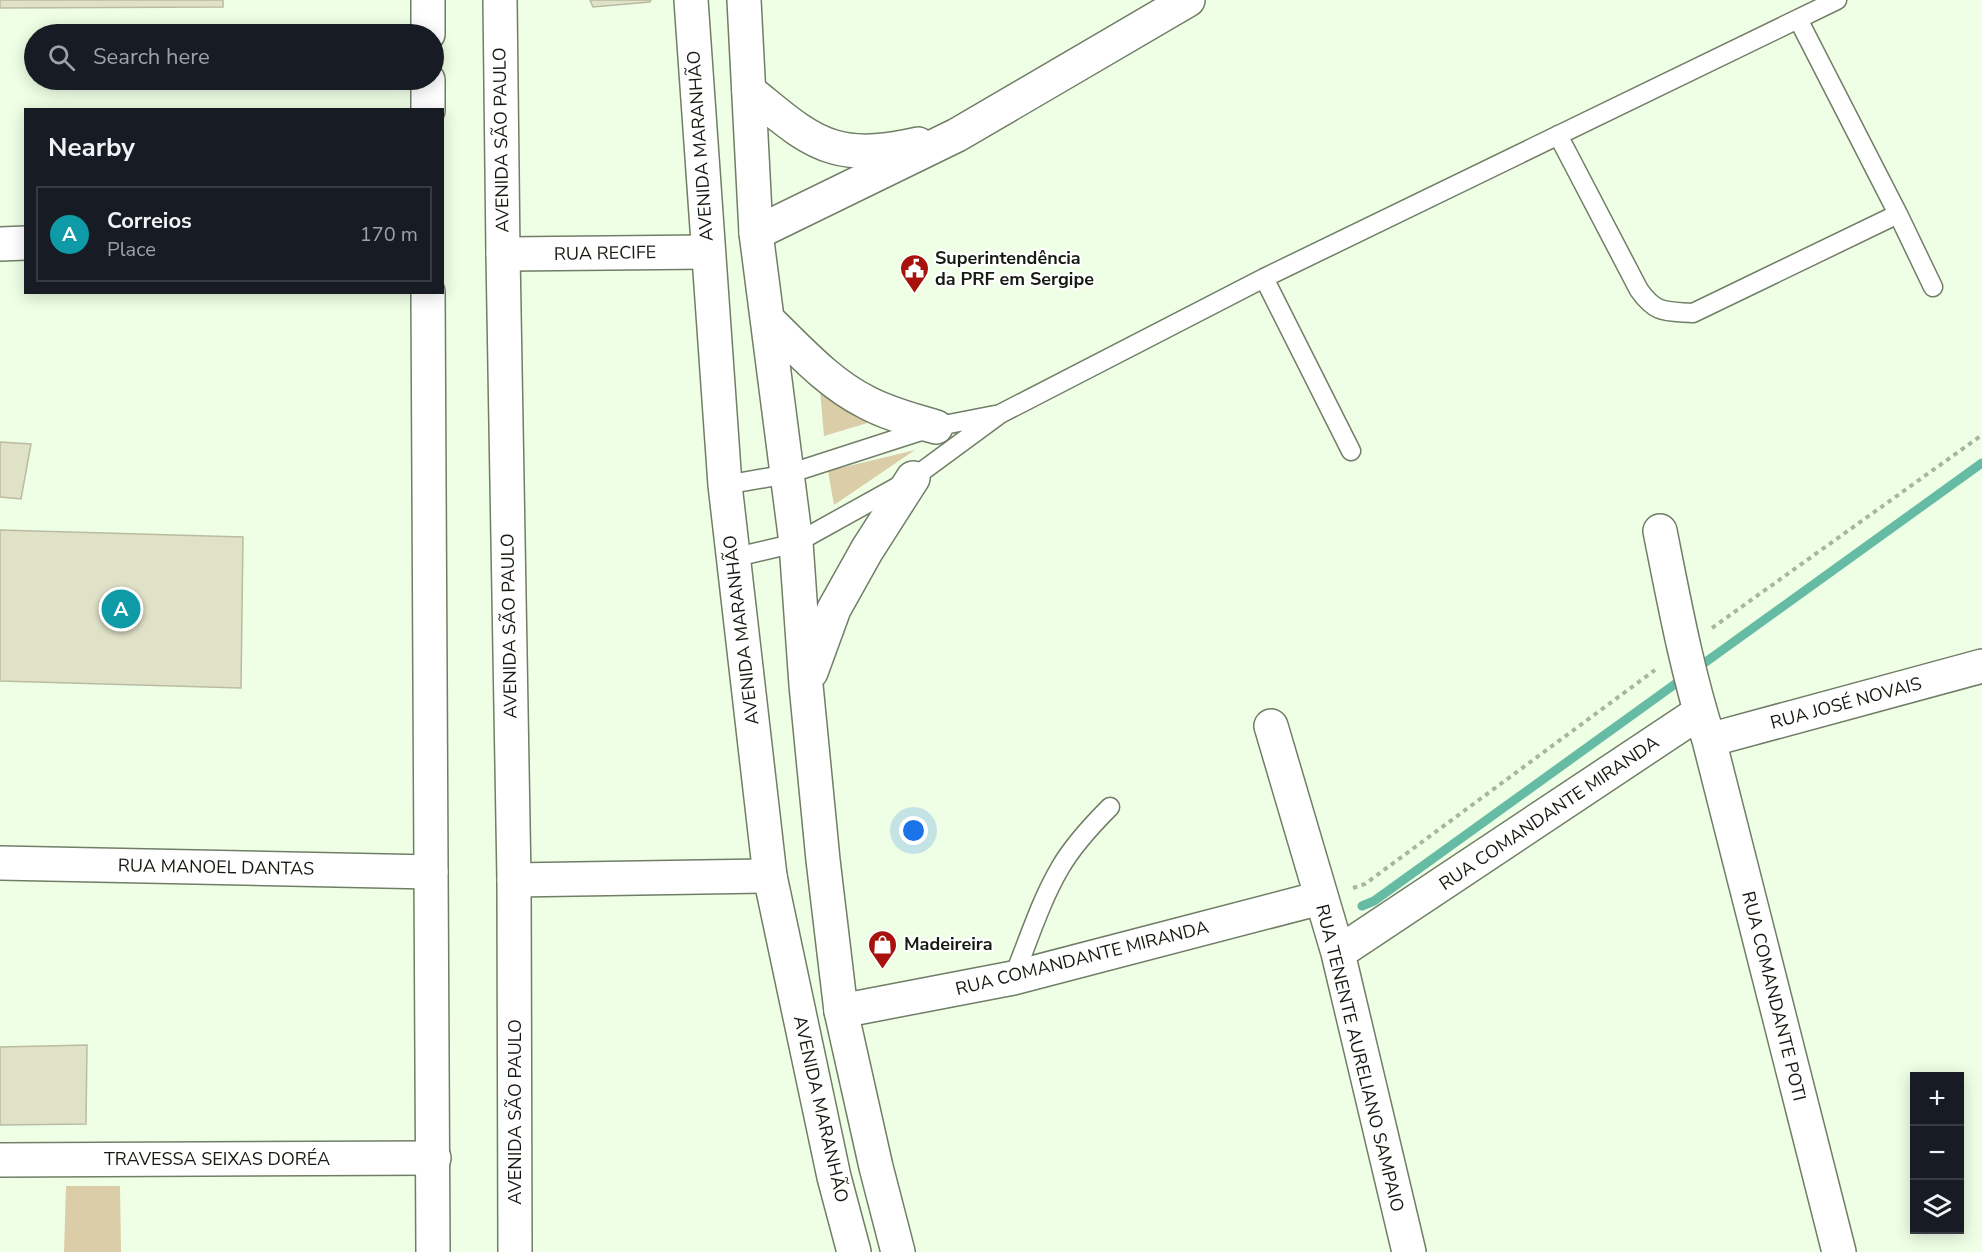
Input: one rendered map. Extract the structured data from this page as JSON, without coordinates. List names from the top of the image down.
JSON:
{
  "streets": {
    "main road": [
      "AVENIDA SÃO PAULO",
      "AVENIDA MARANHÃO",
      "RUA RECIFE",
      "RUA JOSÉ NOVAIS",
      "RUA COMANDANTE MIRANDA",
      "RUA MANOEL DANTAS",
      "RUA COMANDANTE POTI",
      "RUA TENENTE AURELIANO SAMPAIO",
      "TRAVESSA SEIXAS DORÉA"
    ]
  },
  "crossings": [
    ["AVENIDA SÃO PAULO", "RUA RECIFE"],
    ["AVENIDA MARANHÃO", "RUA RECIFE"],
    ["RUA JOSÉ NOVAIS", "RUA COMANDANTE MIRANDA"],
    ["RUA JOSÉ NOVAIS", "RUA COMANDANTE POTI"],
    ["RUA COMANDANTE MIRANDA", "RUA COMANDANTE POTI"],
    ["RUA COMANDANTE MIRANDA", "RUA TENENTE AURELIANO SAMPAIO"]
  ],
  "places": {
    "public building": ["Superintendência da PRF em Sergipe"],
    "shop": ["Madeireira"]
  },
  "page": {
    "search": "Search here",
    "heading": "Nearby",
    "list": [
      {
        "mark": "A",
        "name": "Correios",
        "note": "Place",
        "value": "170 m"
      }
    ],
    "pins": "A",
    "map_buttons": ["+", "−"]
  }
}
